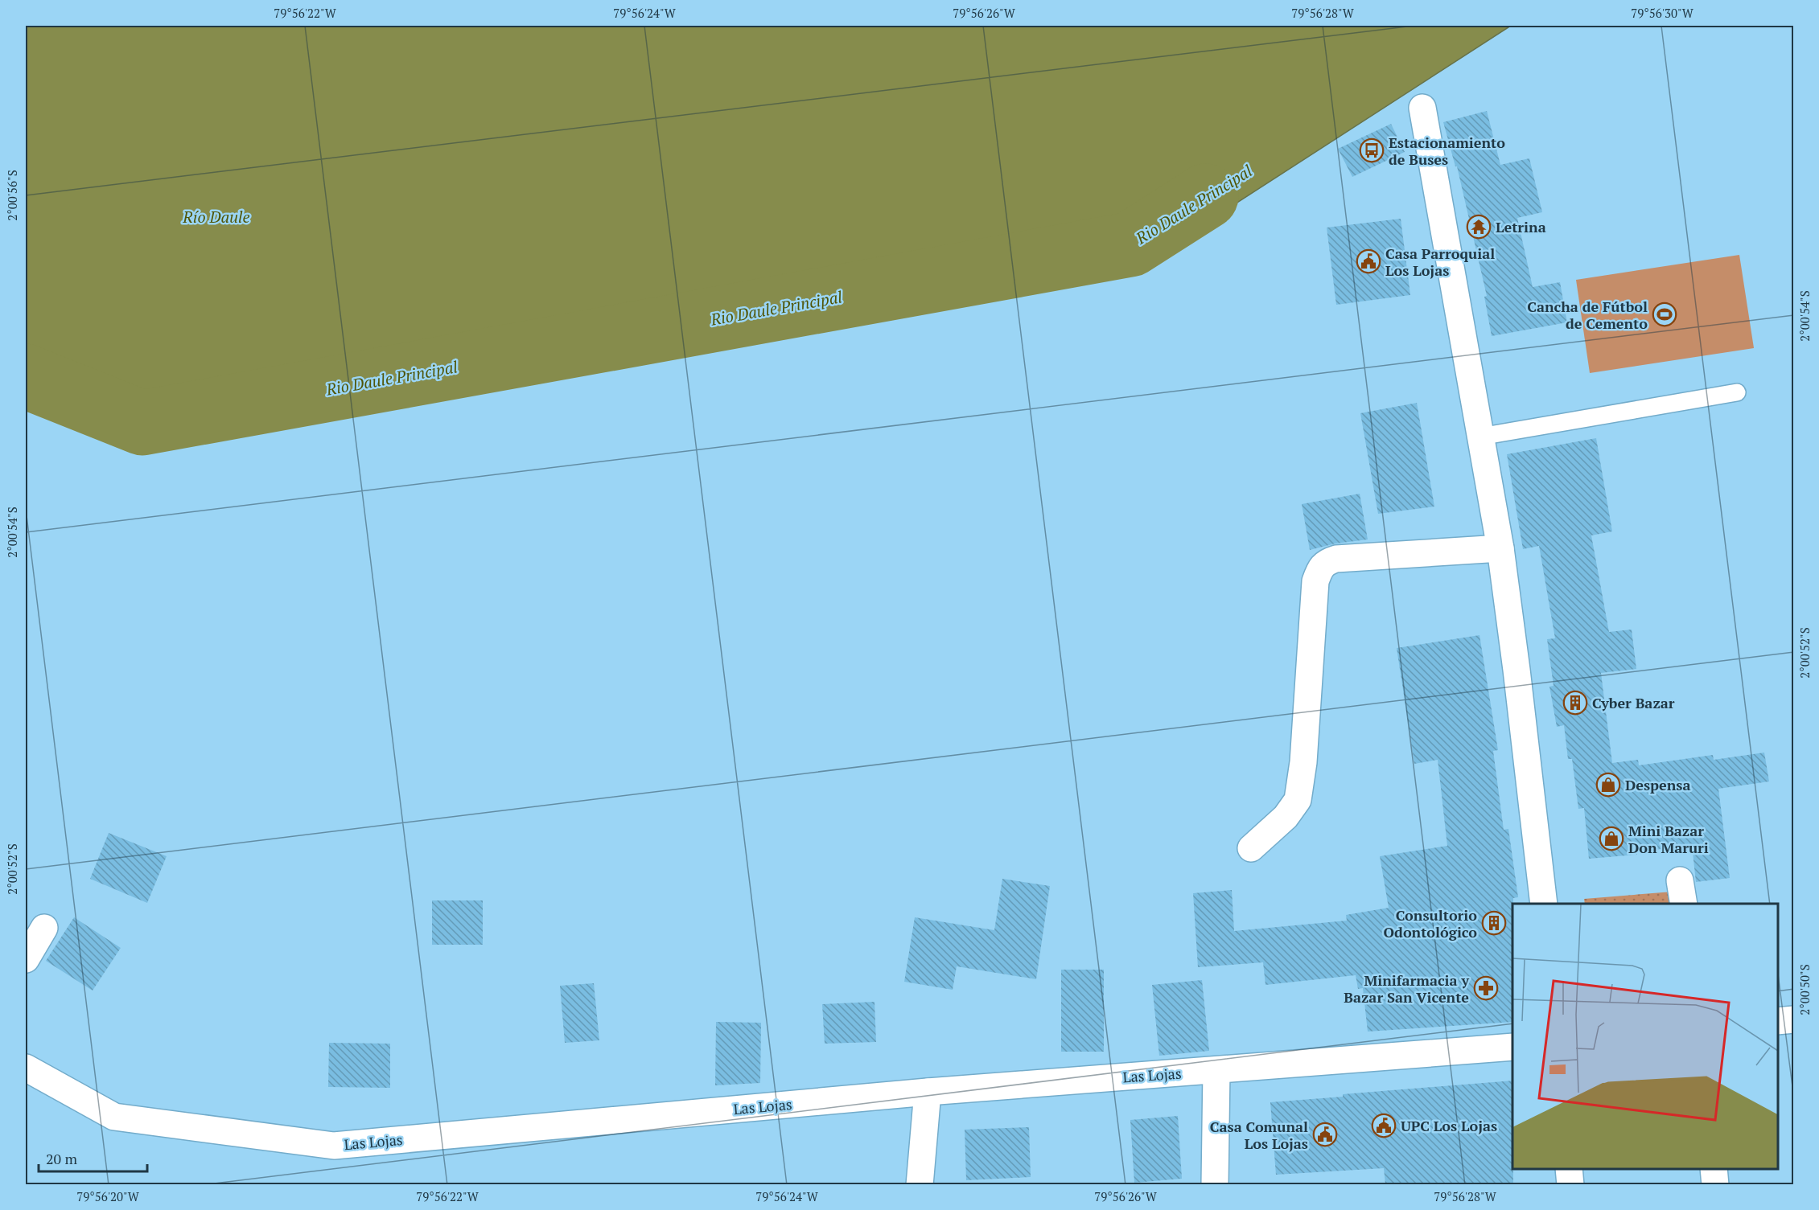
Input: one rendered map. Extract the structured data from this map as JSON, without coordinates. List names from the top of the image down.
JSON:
{
  "streets": {
    "street": ["Las Lojas"]
  },
  "water": ["Rio Daule Principal", "Río Daule"],
  "places": {
    "bus stop": ["Estacionamiento de Buses"],
    "temple": ["Letrina"],
    "public building": ["Casa Parroquial Los Lojas", "UPC Los Lojas", "Casa Comunal Los Lojas"],
    "sports": ["Cancha de Fútbol de Cemento"],
    "building": ["Cyber Bazar", "Consultorio Odontológico"],
    "shop": ["Despensa", "Mini Bazar Don Maruri"],
    "pharmacy": ["Minifarmacia y Bazar San Vicente"]
  },
  "scale_bar": "20 m",
  "coordinates": [
    "79°56'22\"W",
    "79°56'24\"W",
    "79°56'26\"W",
    "79°56'28\"W",
    "79°56'30\"W",
    "2°00'56\"S",
    "2°00'54\"S",
    "2°00'52\"S",
    "2°00'50\"S",
    "79°56'20\"W"
  ]
}
